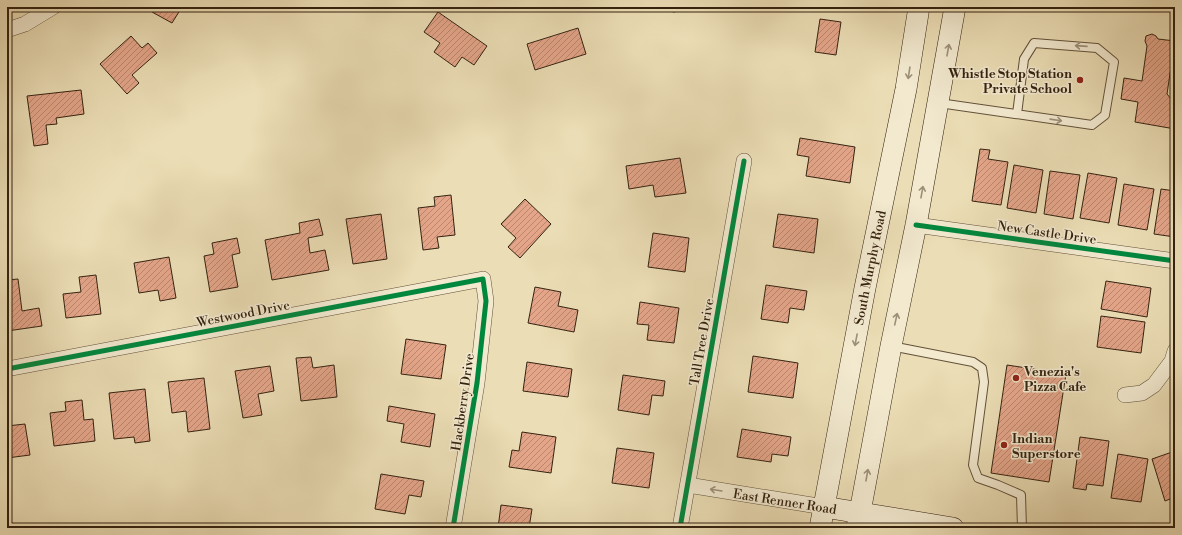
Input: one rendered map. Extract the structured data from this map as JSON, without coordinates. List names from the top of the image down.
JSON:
{
  "streets": {
    "main road": ["South Murphy Road", "East Renner Road"],
    "street": [
      "New Castle Drive",
      "Westwood Drive",
      "Tall Tree Drive",
      "Hackberry Drive"
    ]
  },
  "crossings": [
    ["South Murphy Road", "East Renner Road"],
    ["Westwood Drive", "Hackberry Drive"],
    ["Tall Tree Drive", "East Renner Road"]
  ],
  "one_way": ["East Renner Road"],
  "places": ["Whistle Stop Station Private School", "Venezia's Pizza Cafe", "Indian Superstore"]
}
